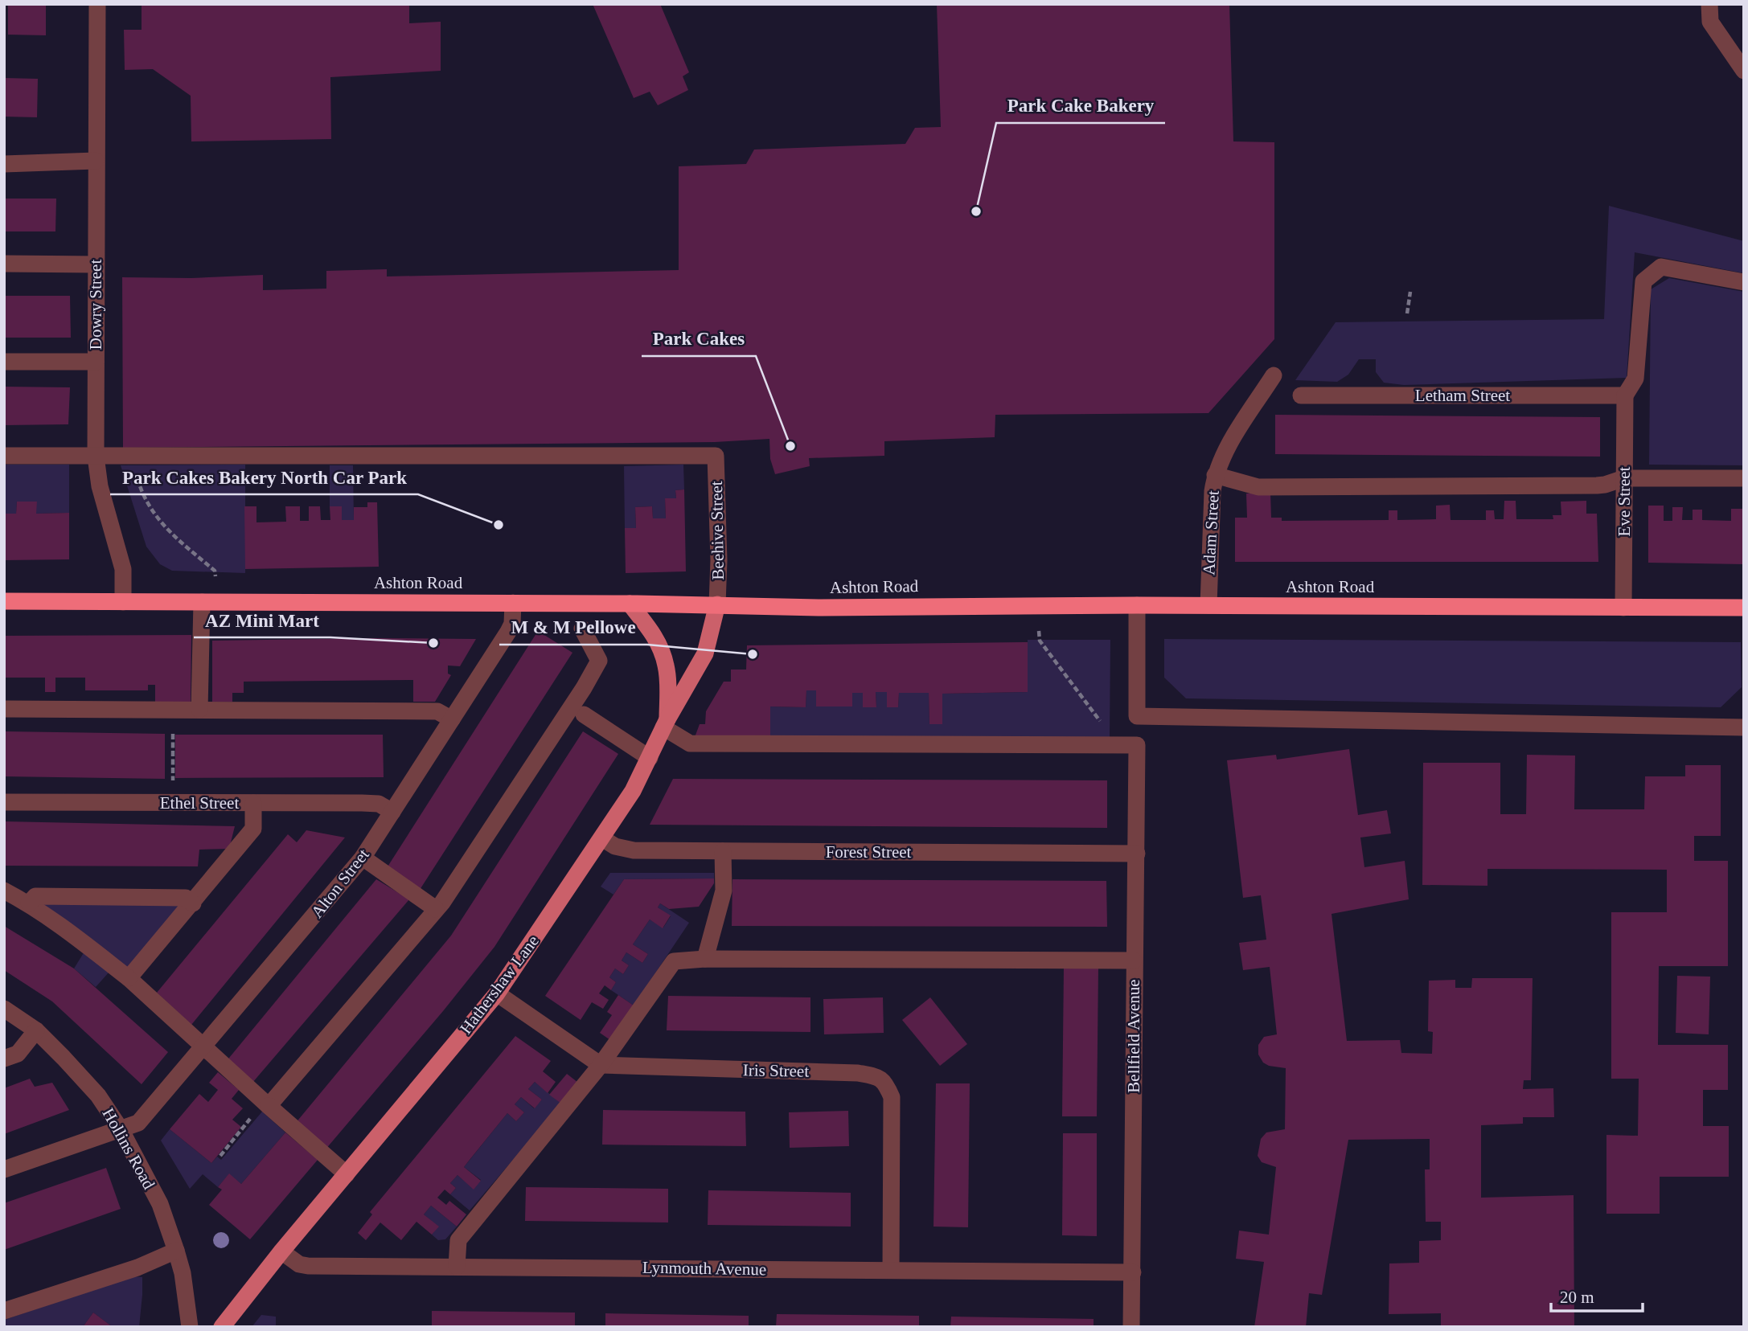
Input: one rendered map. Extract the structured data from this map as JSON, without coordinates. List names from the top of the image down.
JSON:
{
  "streets": {
    "highway": ["Ashton Road"],
    "main road": ["Hathershaw Lane"],
    "street": [
      "Dowry Street",
      "Letham Street",
      "Eve Street",
      "Beehive Street",
      "Adam Street",
      "Ethel Street",
      "Forest Street",
      "Alton Street",
      "Bellfield Avenue",
      "Iris Street",
      "Hollins Road",
      "Lynmouth Avenue"
    ]
  },
  "crossings": [
    ["Dowry Street", "Ashton Road"],
    ["Letham Street", "Eve Street"],
    ["Eve Street", "Ashton Road"],
    ["Beehive Street", "Ashton Road"],
    ["Beehive Street", "Hathershaw Lane"],
    ["Adam Street", "Ashton Road"],
    ["Ashton Road", "Alton Street"],
    ["Ashton Road", "Hathershaw Lane"],
    ["Ethel Street", "Alton Street"],
    ["Forest Street", "Hathershaw Lane"],
    ["Forest Street", "Bellfield Avenue"],
    ["Alton Street", "Hollins Road"],
    ["Hathershaw Lane", "Bellfield Avenue"],
    ["Hathershaw Lane", "Iris Street"],
    ["Hathershaw Lane", "Lynmouth Avenue"],
    ["Bellfield Avenue", "Lynmouth Avenue"],
    ["Iris Street", "Lynmouth Avenue"]
  ],
  "places": [
    "Park Cake Bakery",
    "Park Cakes",
    "Park Cakes Bakery North Car Park",
    "AZ Mini Mart",
    "M & M Pellowe"
  ],
  "scale_bar": "20 m"
}
